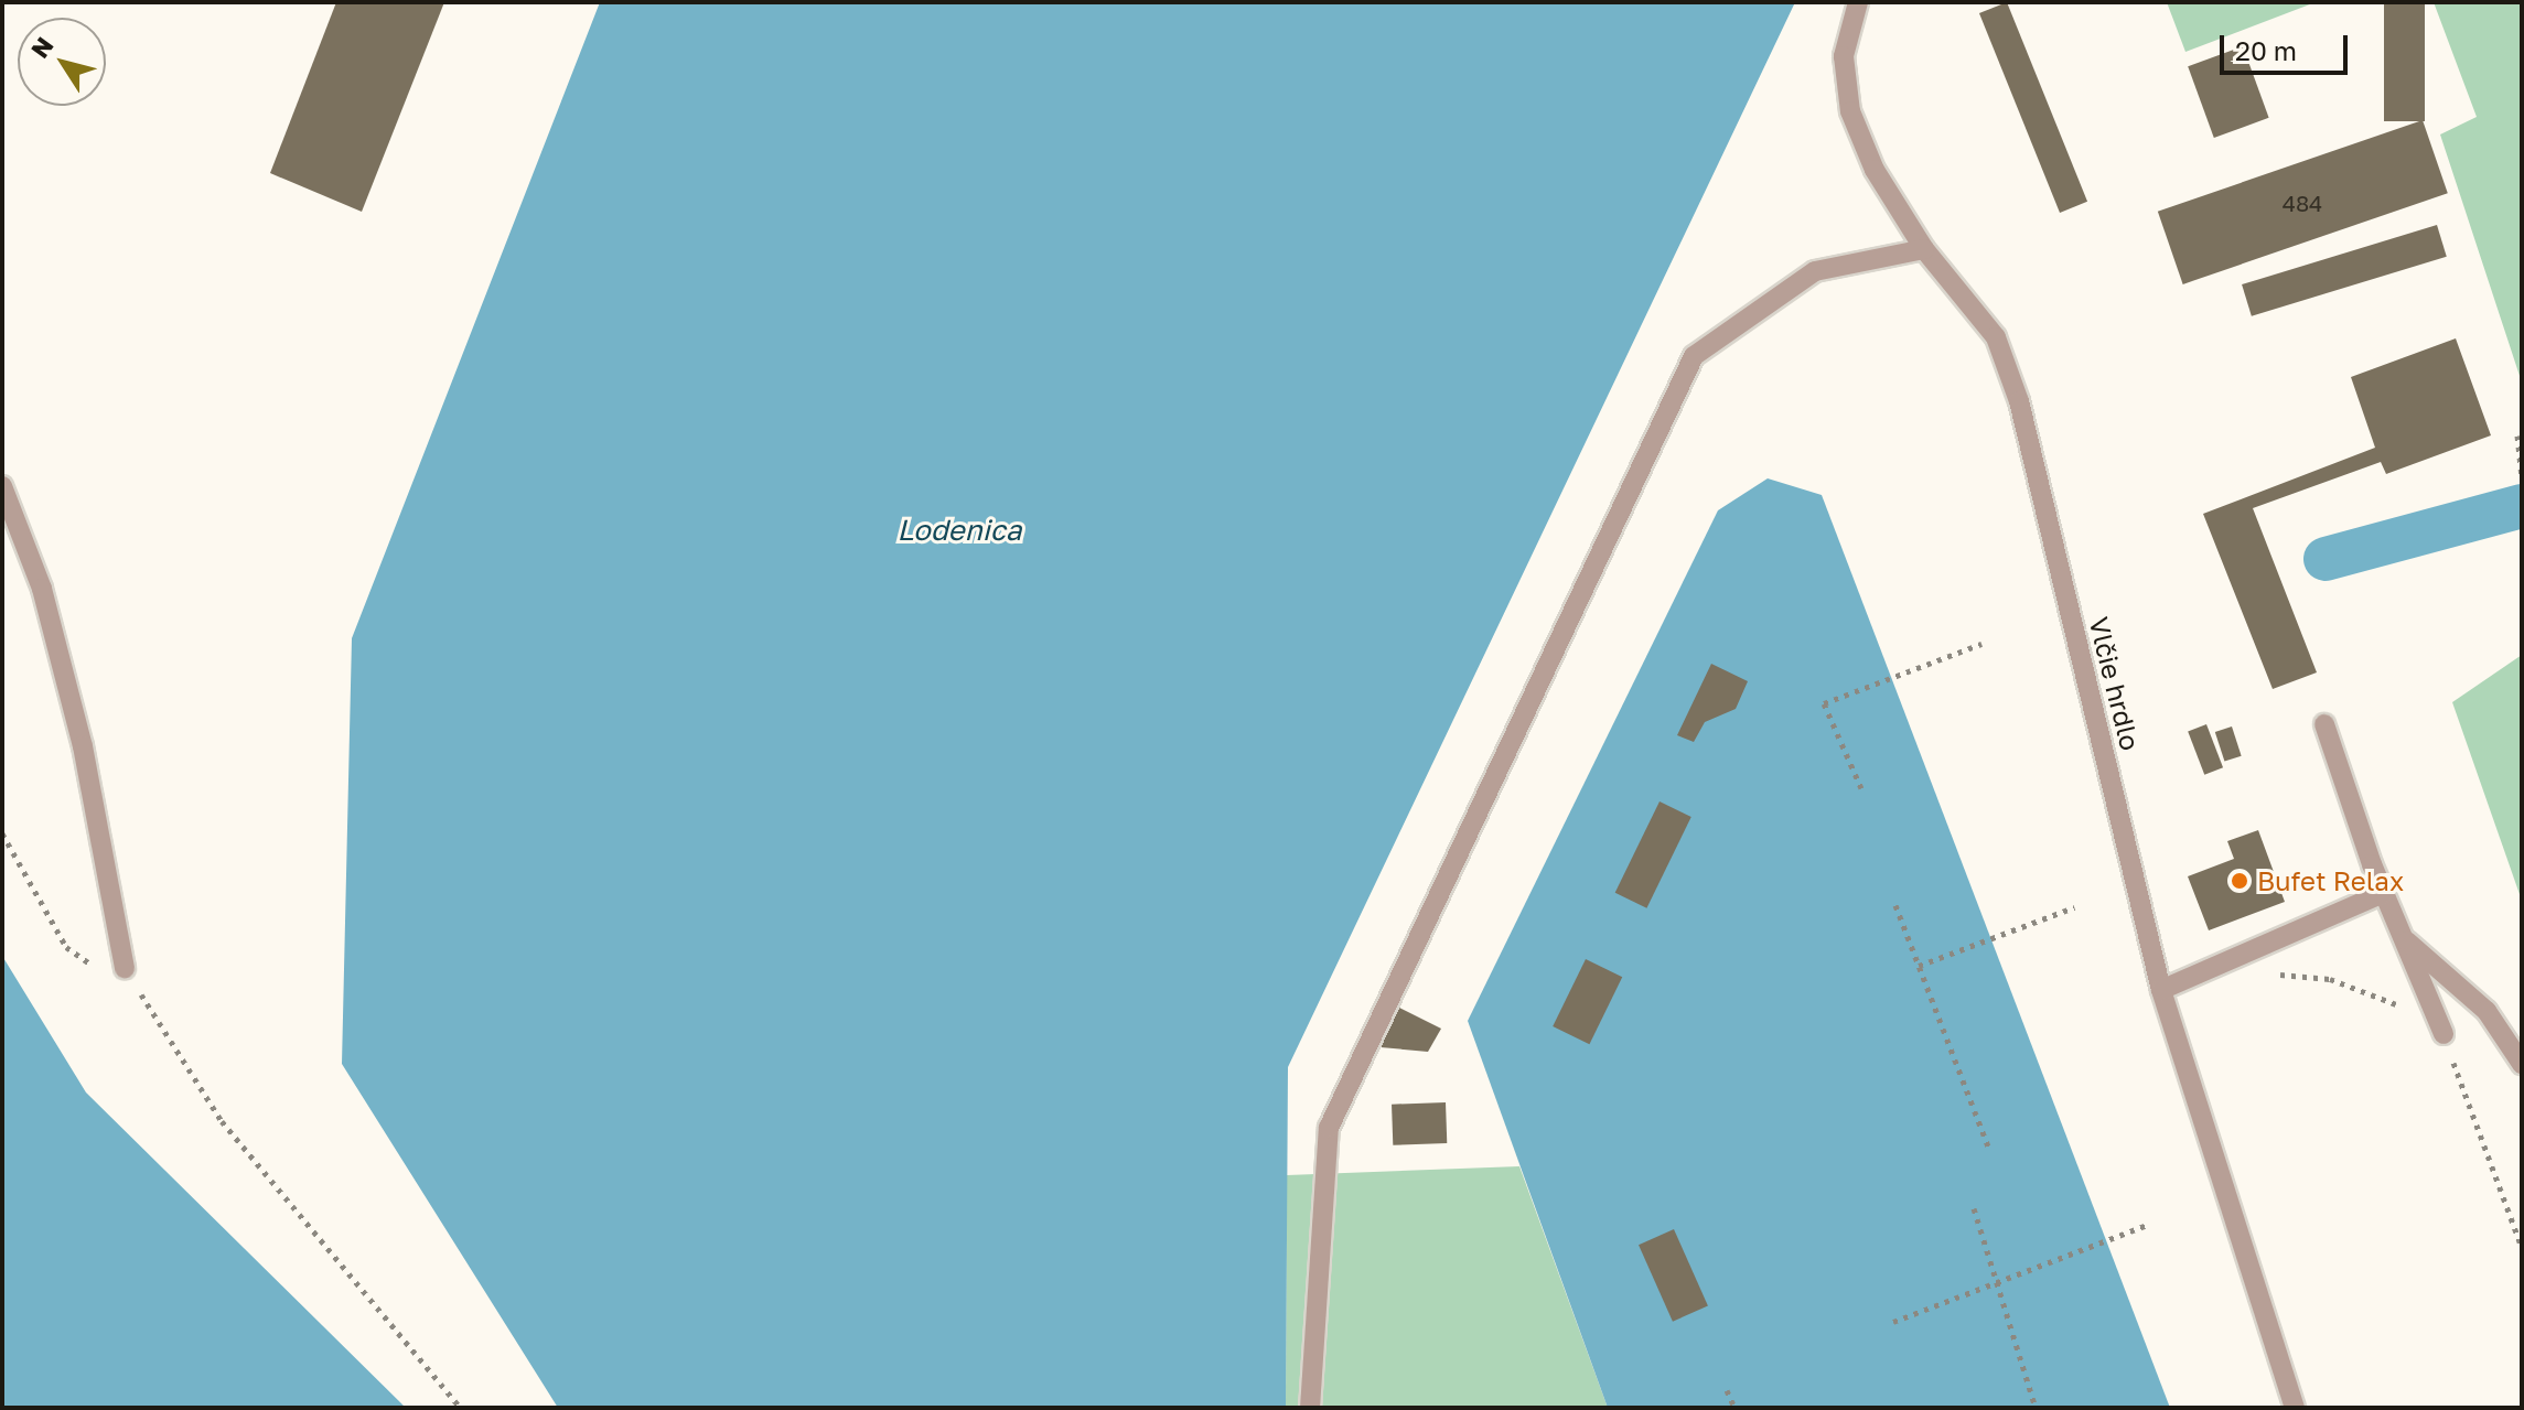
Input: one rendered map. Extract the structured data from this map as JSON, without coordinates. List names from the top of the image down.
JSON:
{
  "streets": {
    "lane": ["Vlčie hrdlo"]
  },
  "water": ["Lodenica"],
  "places": ["Bufet Relax"],
  "house_numbers": ["484"],
  "scale_bar": "20 m",
  "north": "top left"
}
